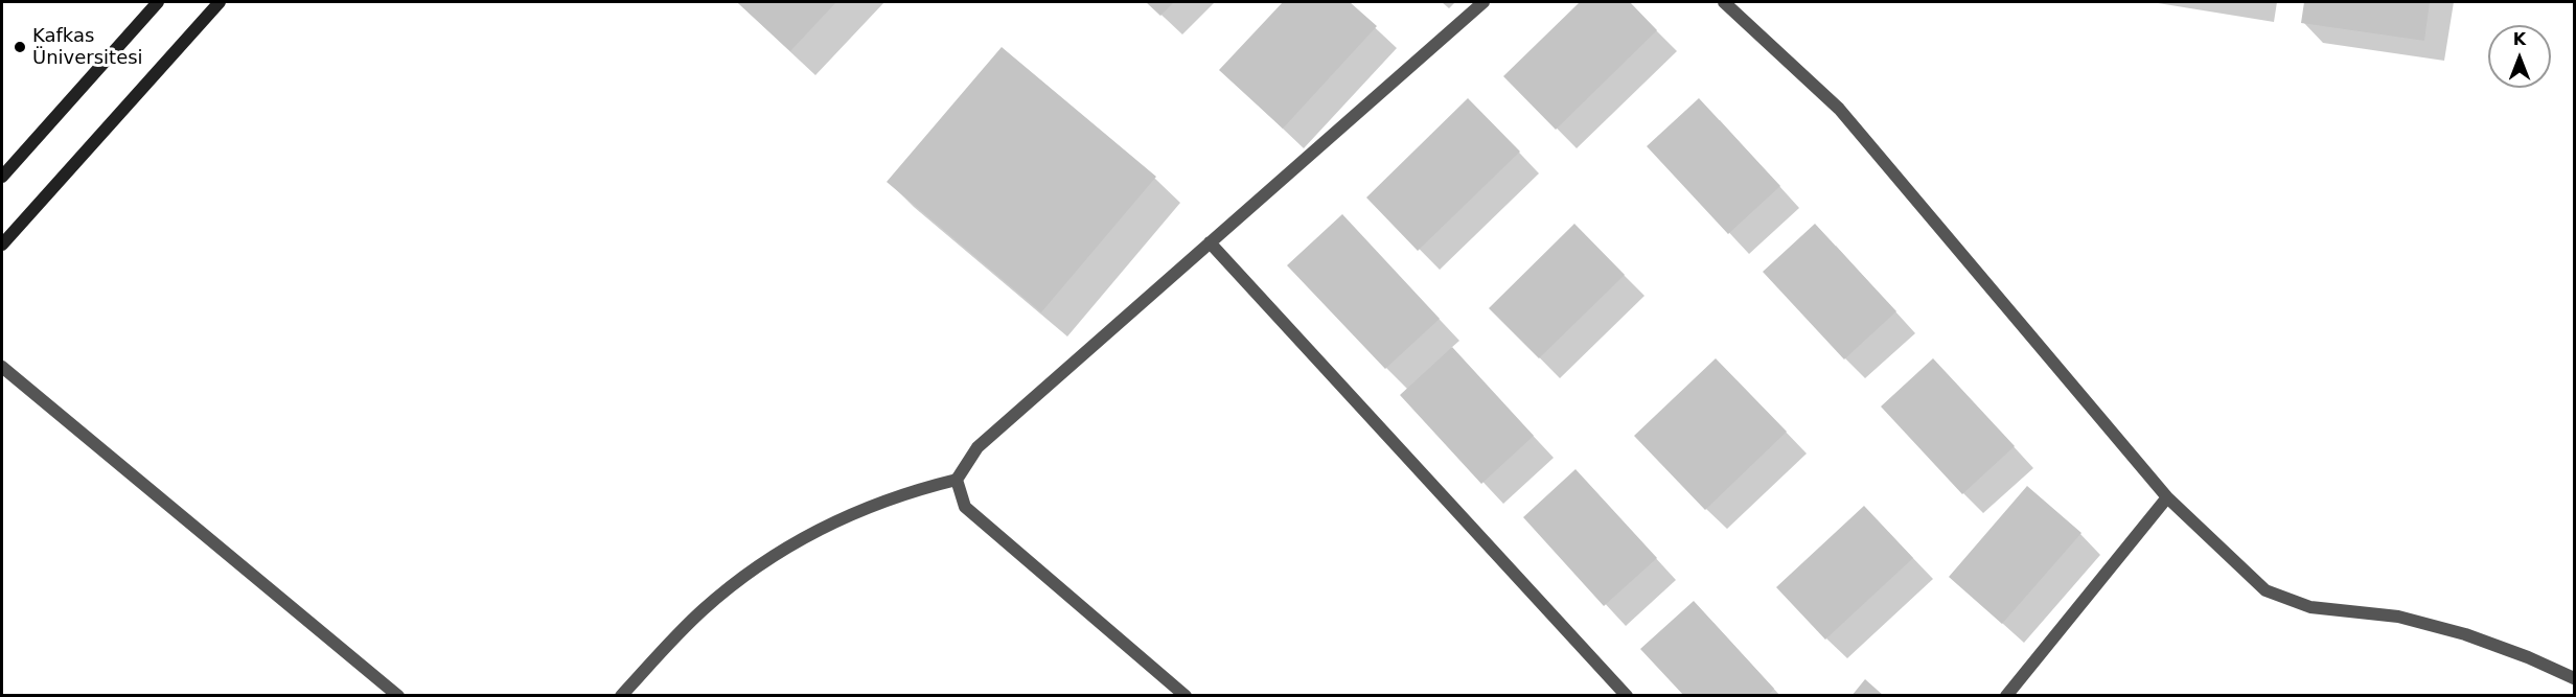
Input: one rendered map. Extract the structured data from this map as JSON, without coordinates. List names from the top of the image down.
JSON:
{
  "places": ["Kafkas Üniversitesi"],
  "north": "top"
}
